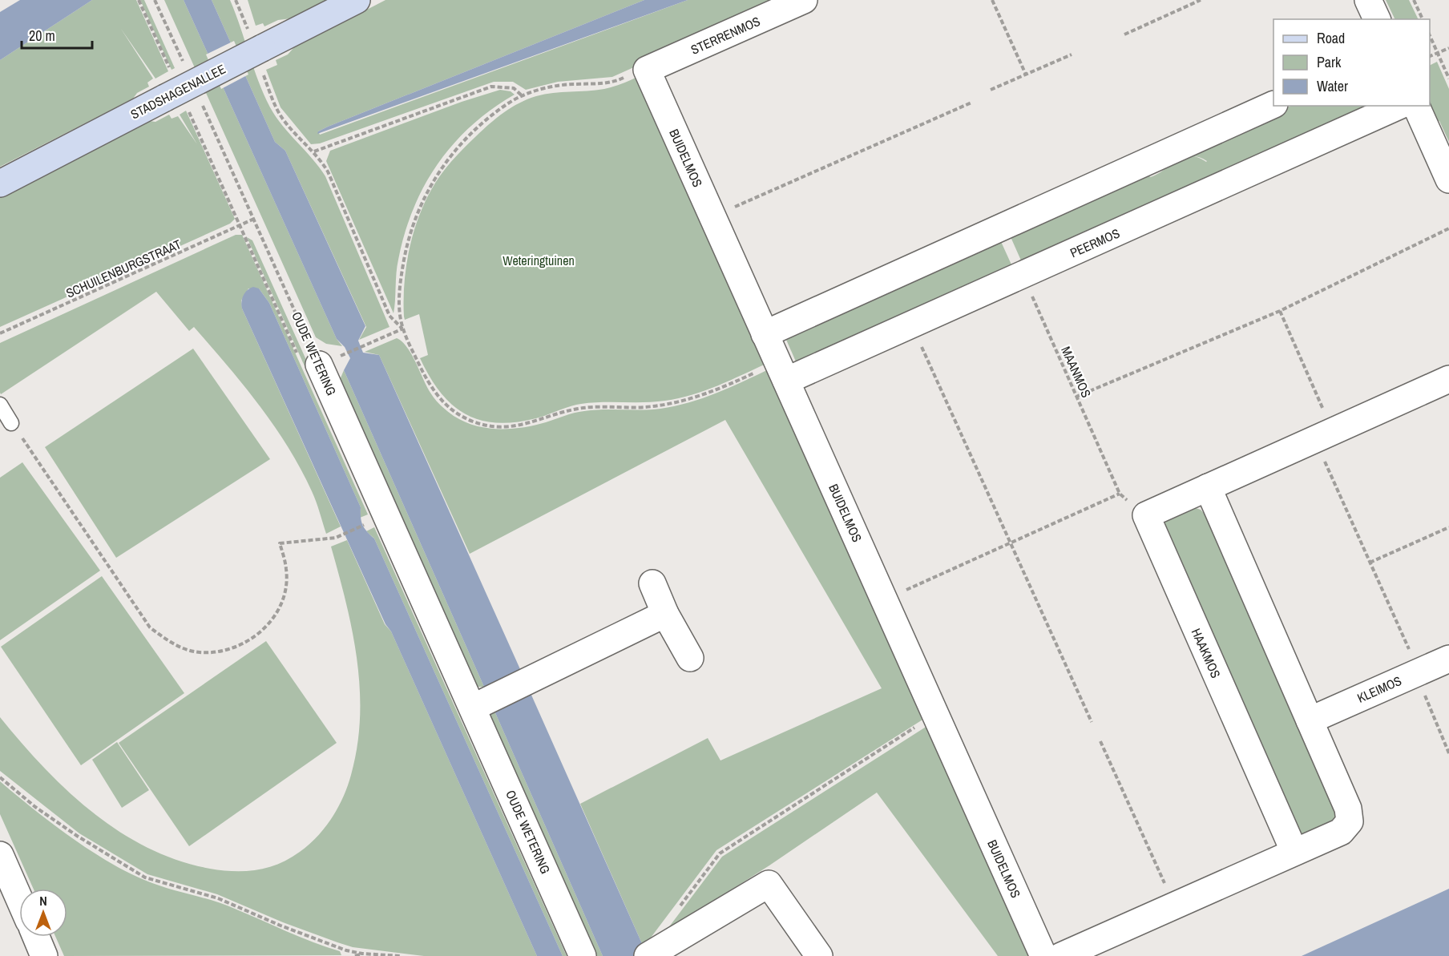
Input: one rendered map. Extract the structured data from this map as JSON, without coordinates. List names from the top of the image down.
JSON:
{
  "streets": {
    "main road": ["STADSHAGENALLEE"],
    "street": [
      "STERRENMOS",
      "BUIDELMOS",
      "PEERMOS",
      "OUDE WETERING",
      "HAAKMOS",
      "KLEIMOS"
    ],
    "path": ["SCHUILENBURGSTRAAT", "MAANMOS"]
  },
  "crossings": [
    ["STERRENMOS", "BUIDELMOS"],
    ["BUIDELMOS", "PEERMOS"],
    ["PEERMOS", "MAANMOS"],
    ["SCHUILENBURGSTRAAT", "OUDE WETERING"],
    ["MAANMOS", "HAAKMOS"]
  ],
  "parks": ["Weteringtuinen"],
  "legend": ["Road", "Park", "Water"],
  "scale_bar": "20 m",
  "north": "top"
}
